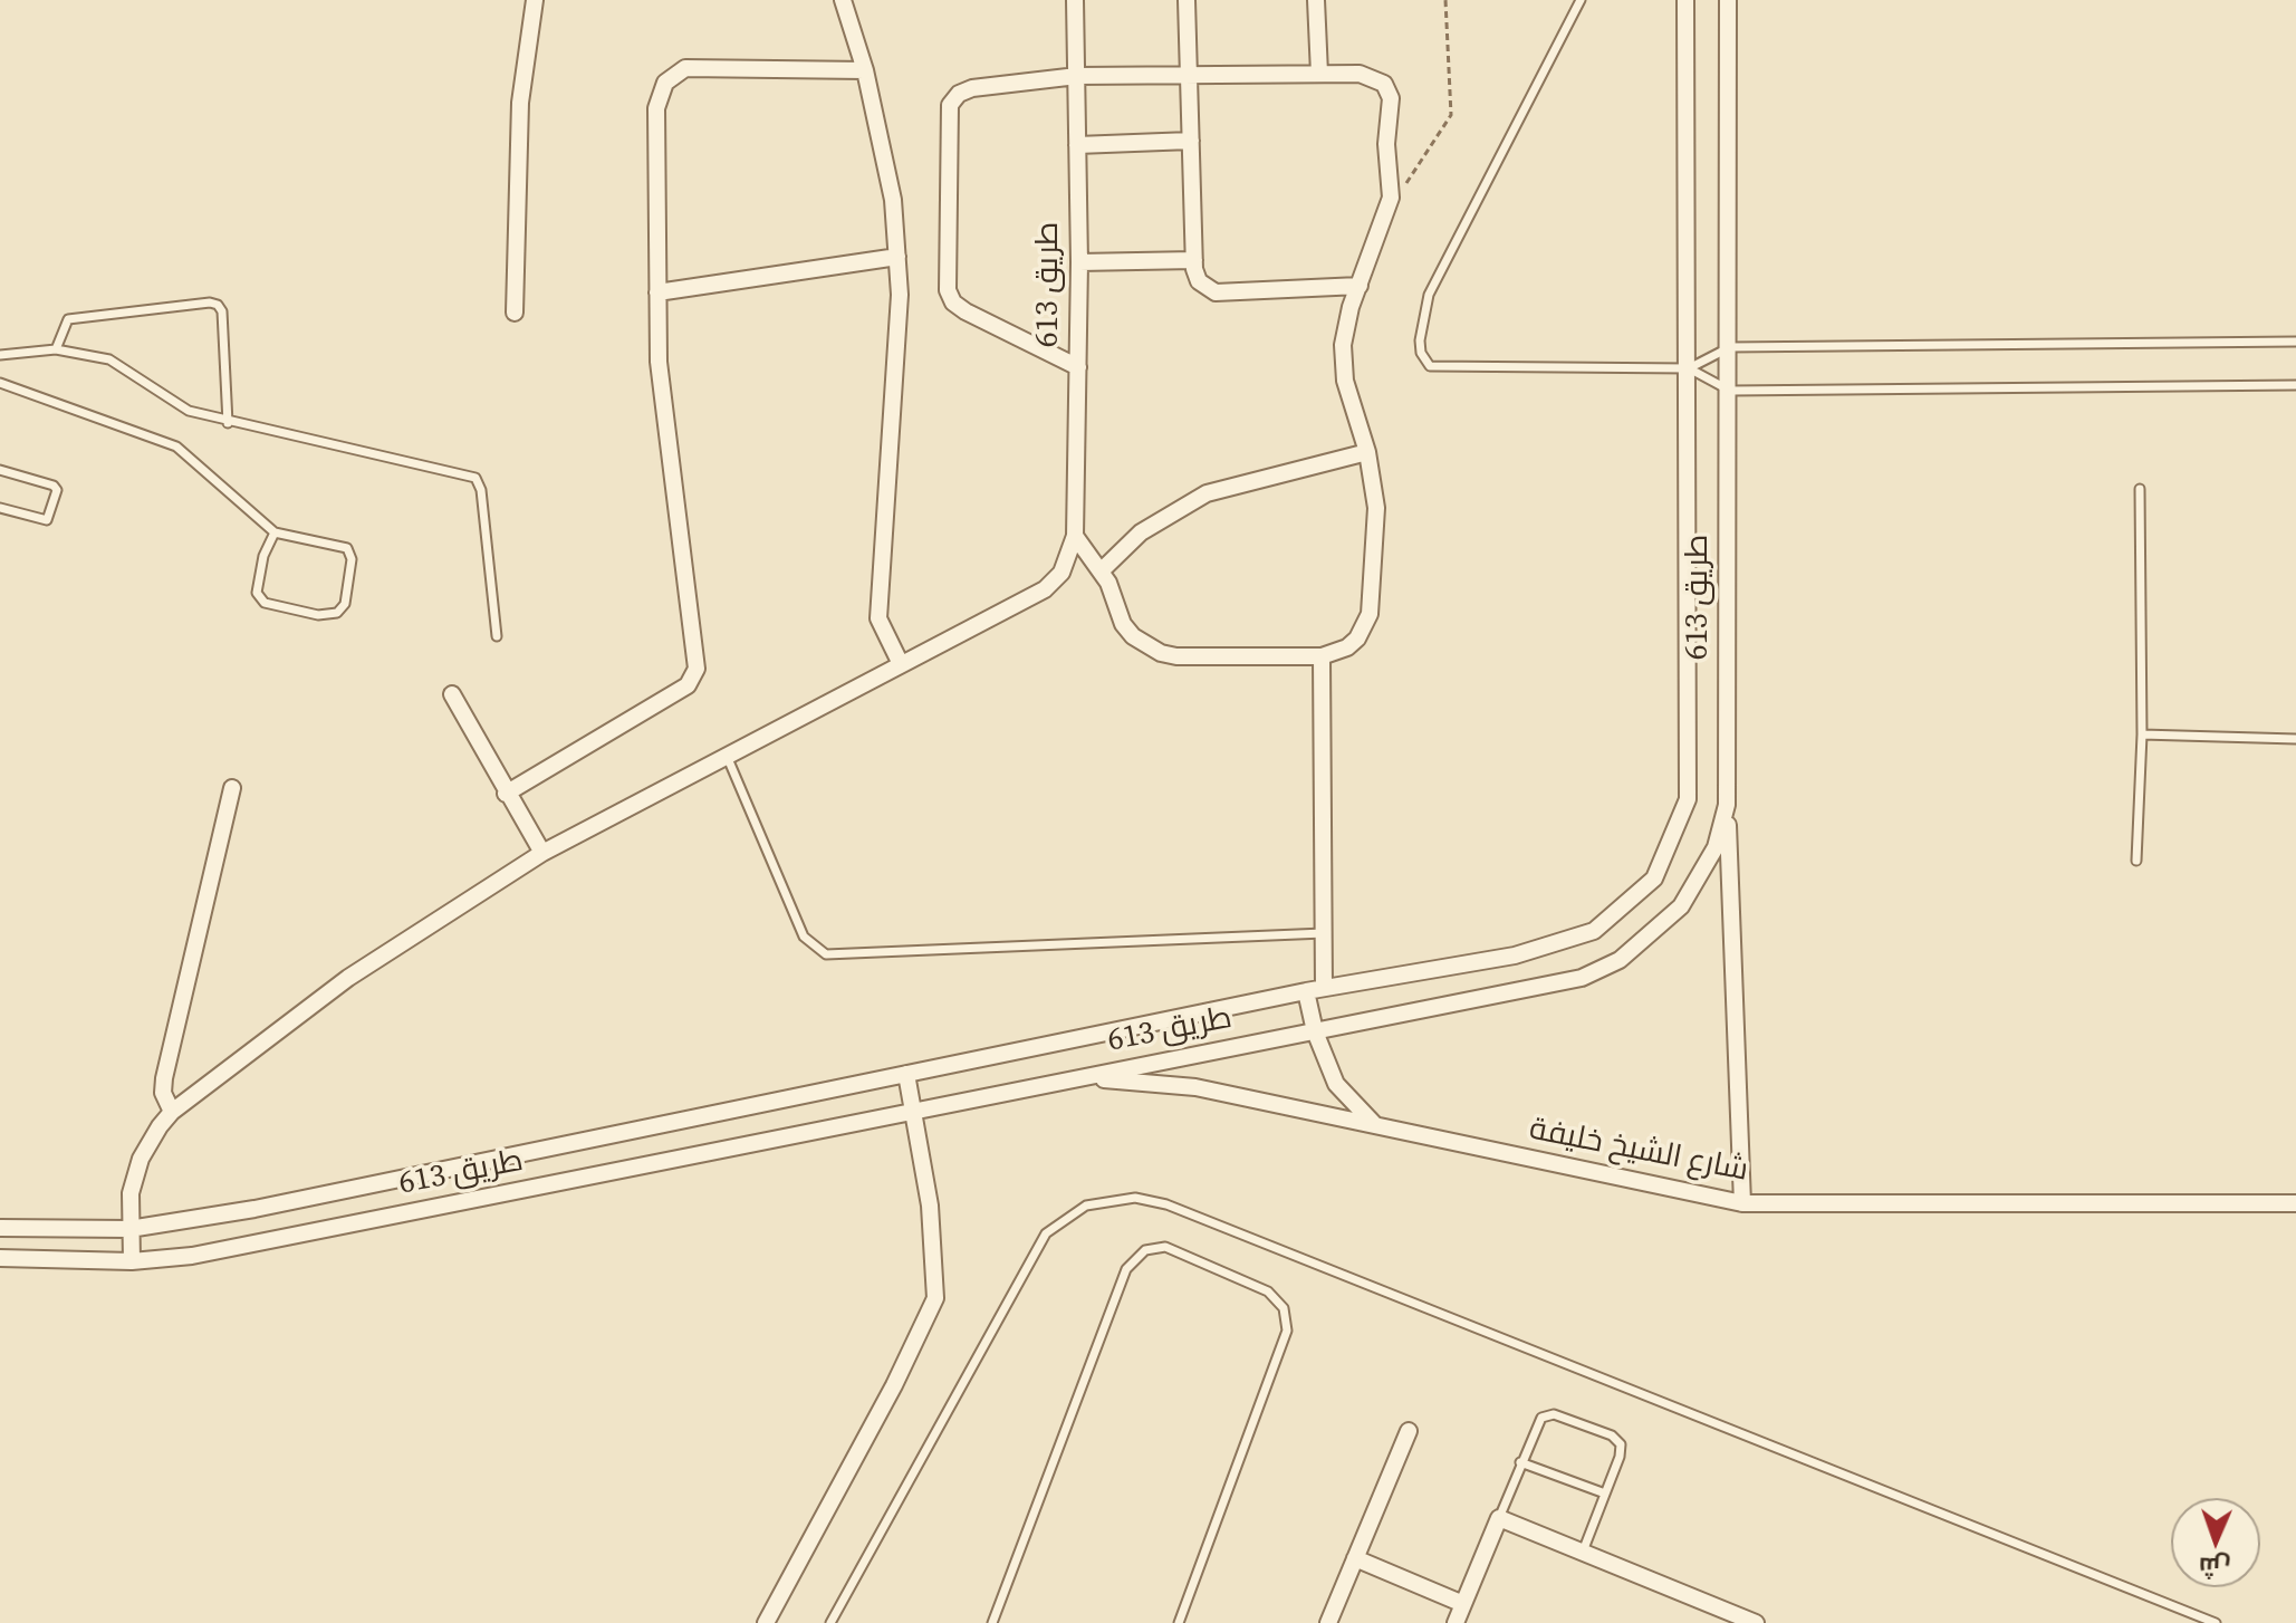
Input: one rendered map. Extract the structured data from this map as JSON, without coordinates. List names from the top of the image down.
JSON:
{
  "streets": {
    "street": ["طريق 613", "شارع الشيخ خليفة"]
  },
  "crossings": [
    ["طريق 613", "شارع الشيخ خليفة"]
  ],
  "north": "bottom"
}
